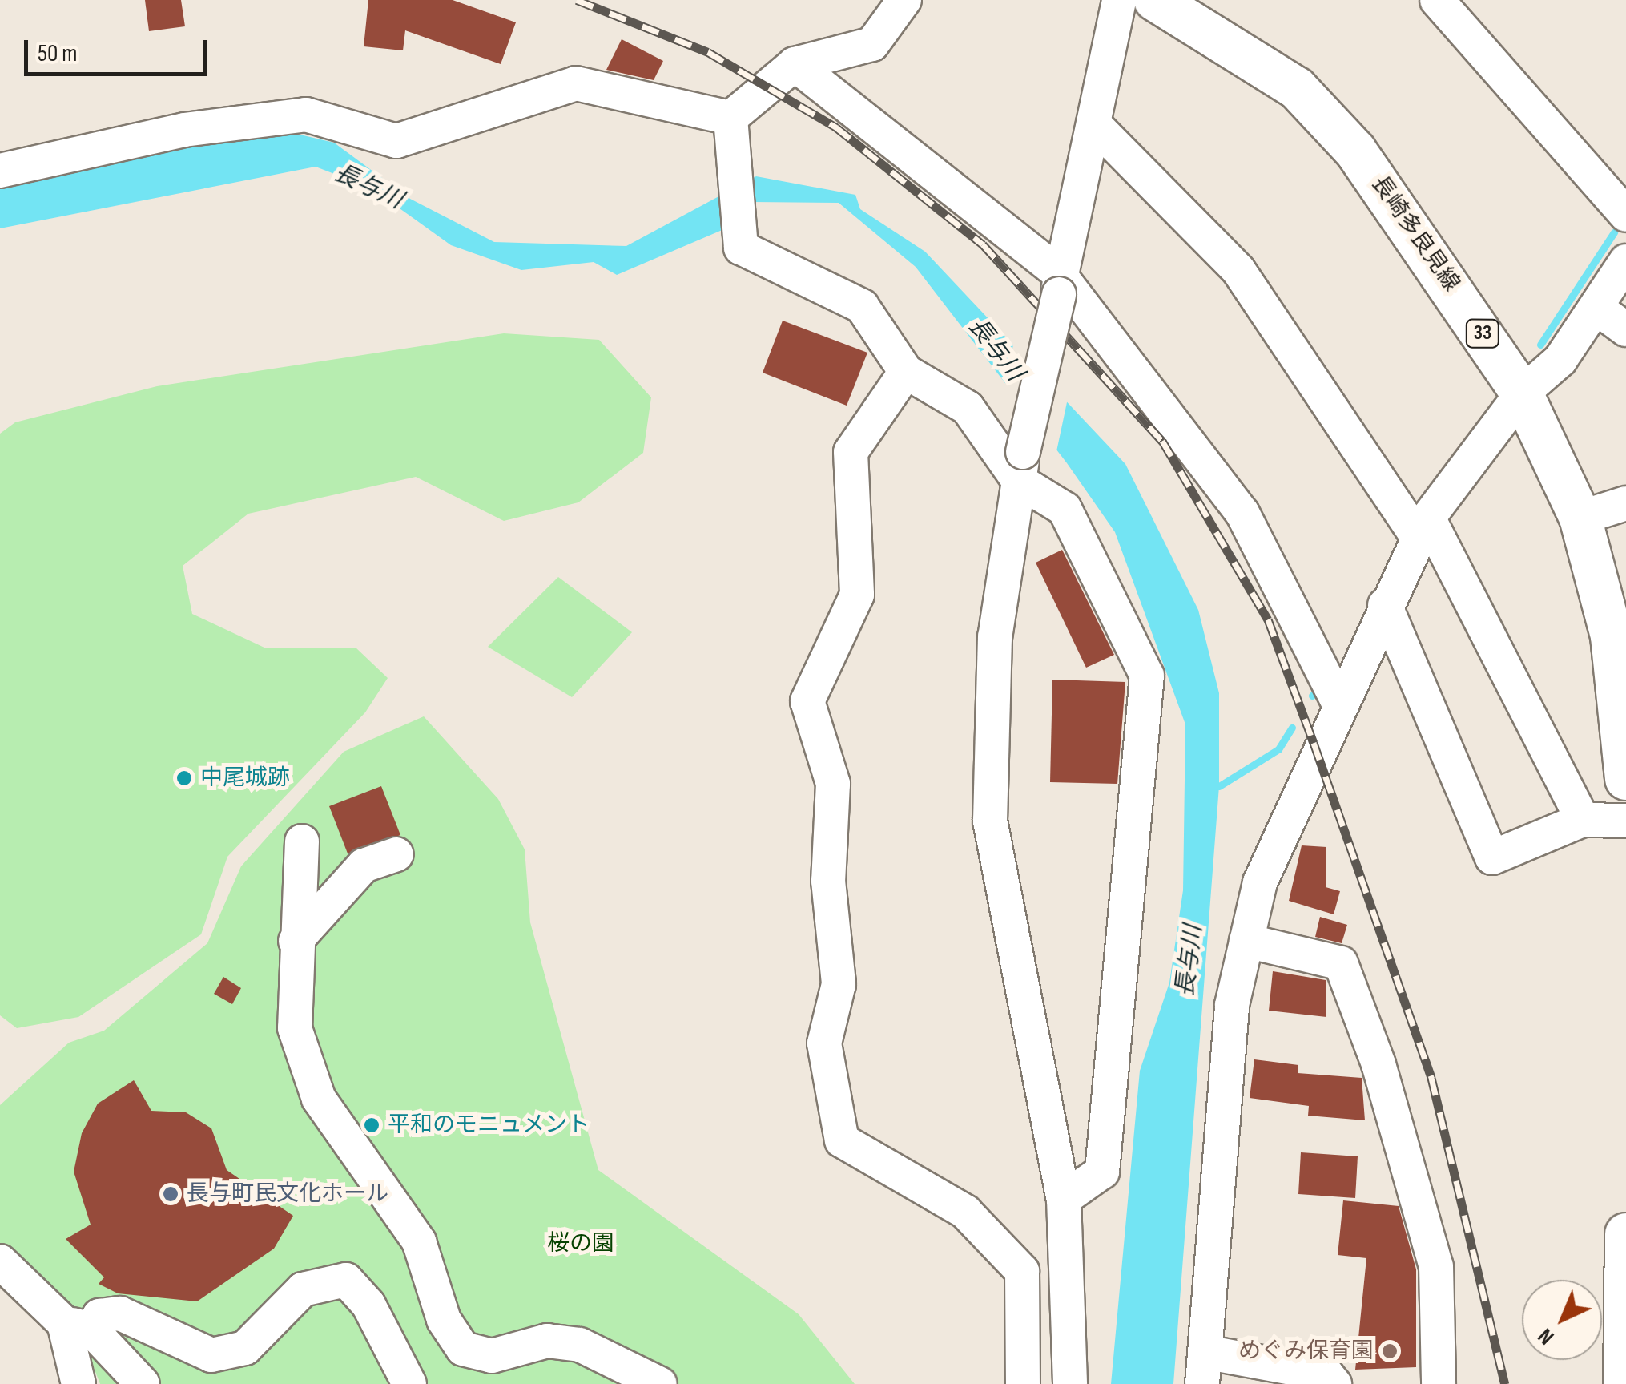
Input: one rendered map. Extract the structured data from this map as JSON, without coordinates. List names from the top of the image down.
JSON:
{
  "streets": {
    "main road": ["長崎多良見線", "33"]
  },
  "water": ["長与川"],
  "parks": ["桜の園"],
  "places": [
    "中尾城跡",
    "平和のモニュメント",
    "長与町民文化ホール",
    "めぐみ保育園"
  ],
  "scale_bar": "50 m",
  "north": "bottom left"
}
